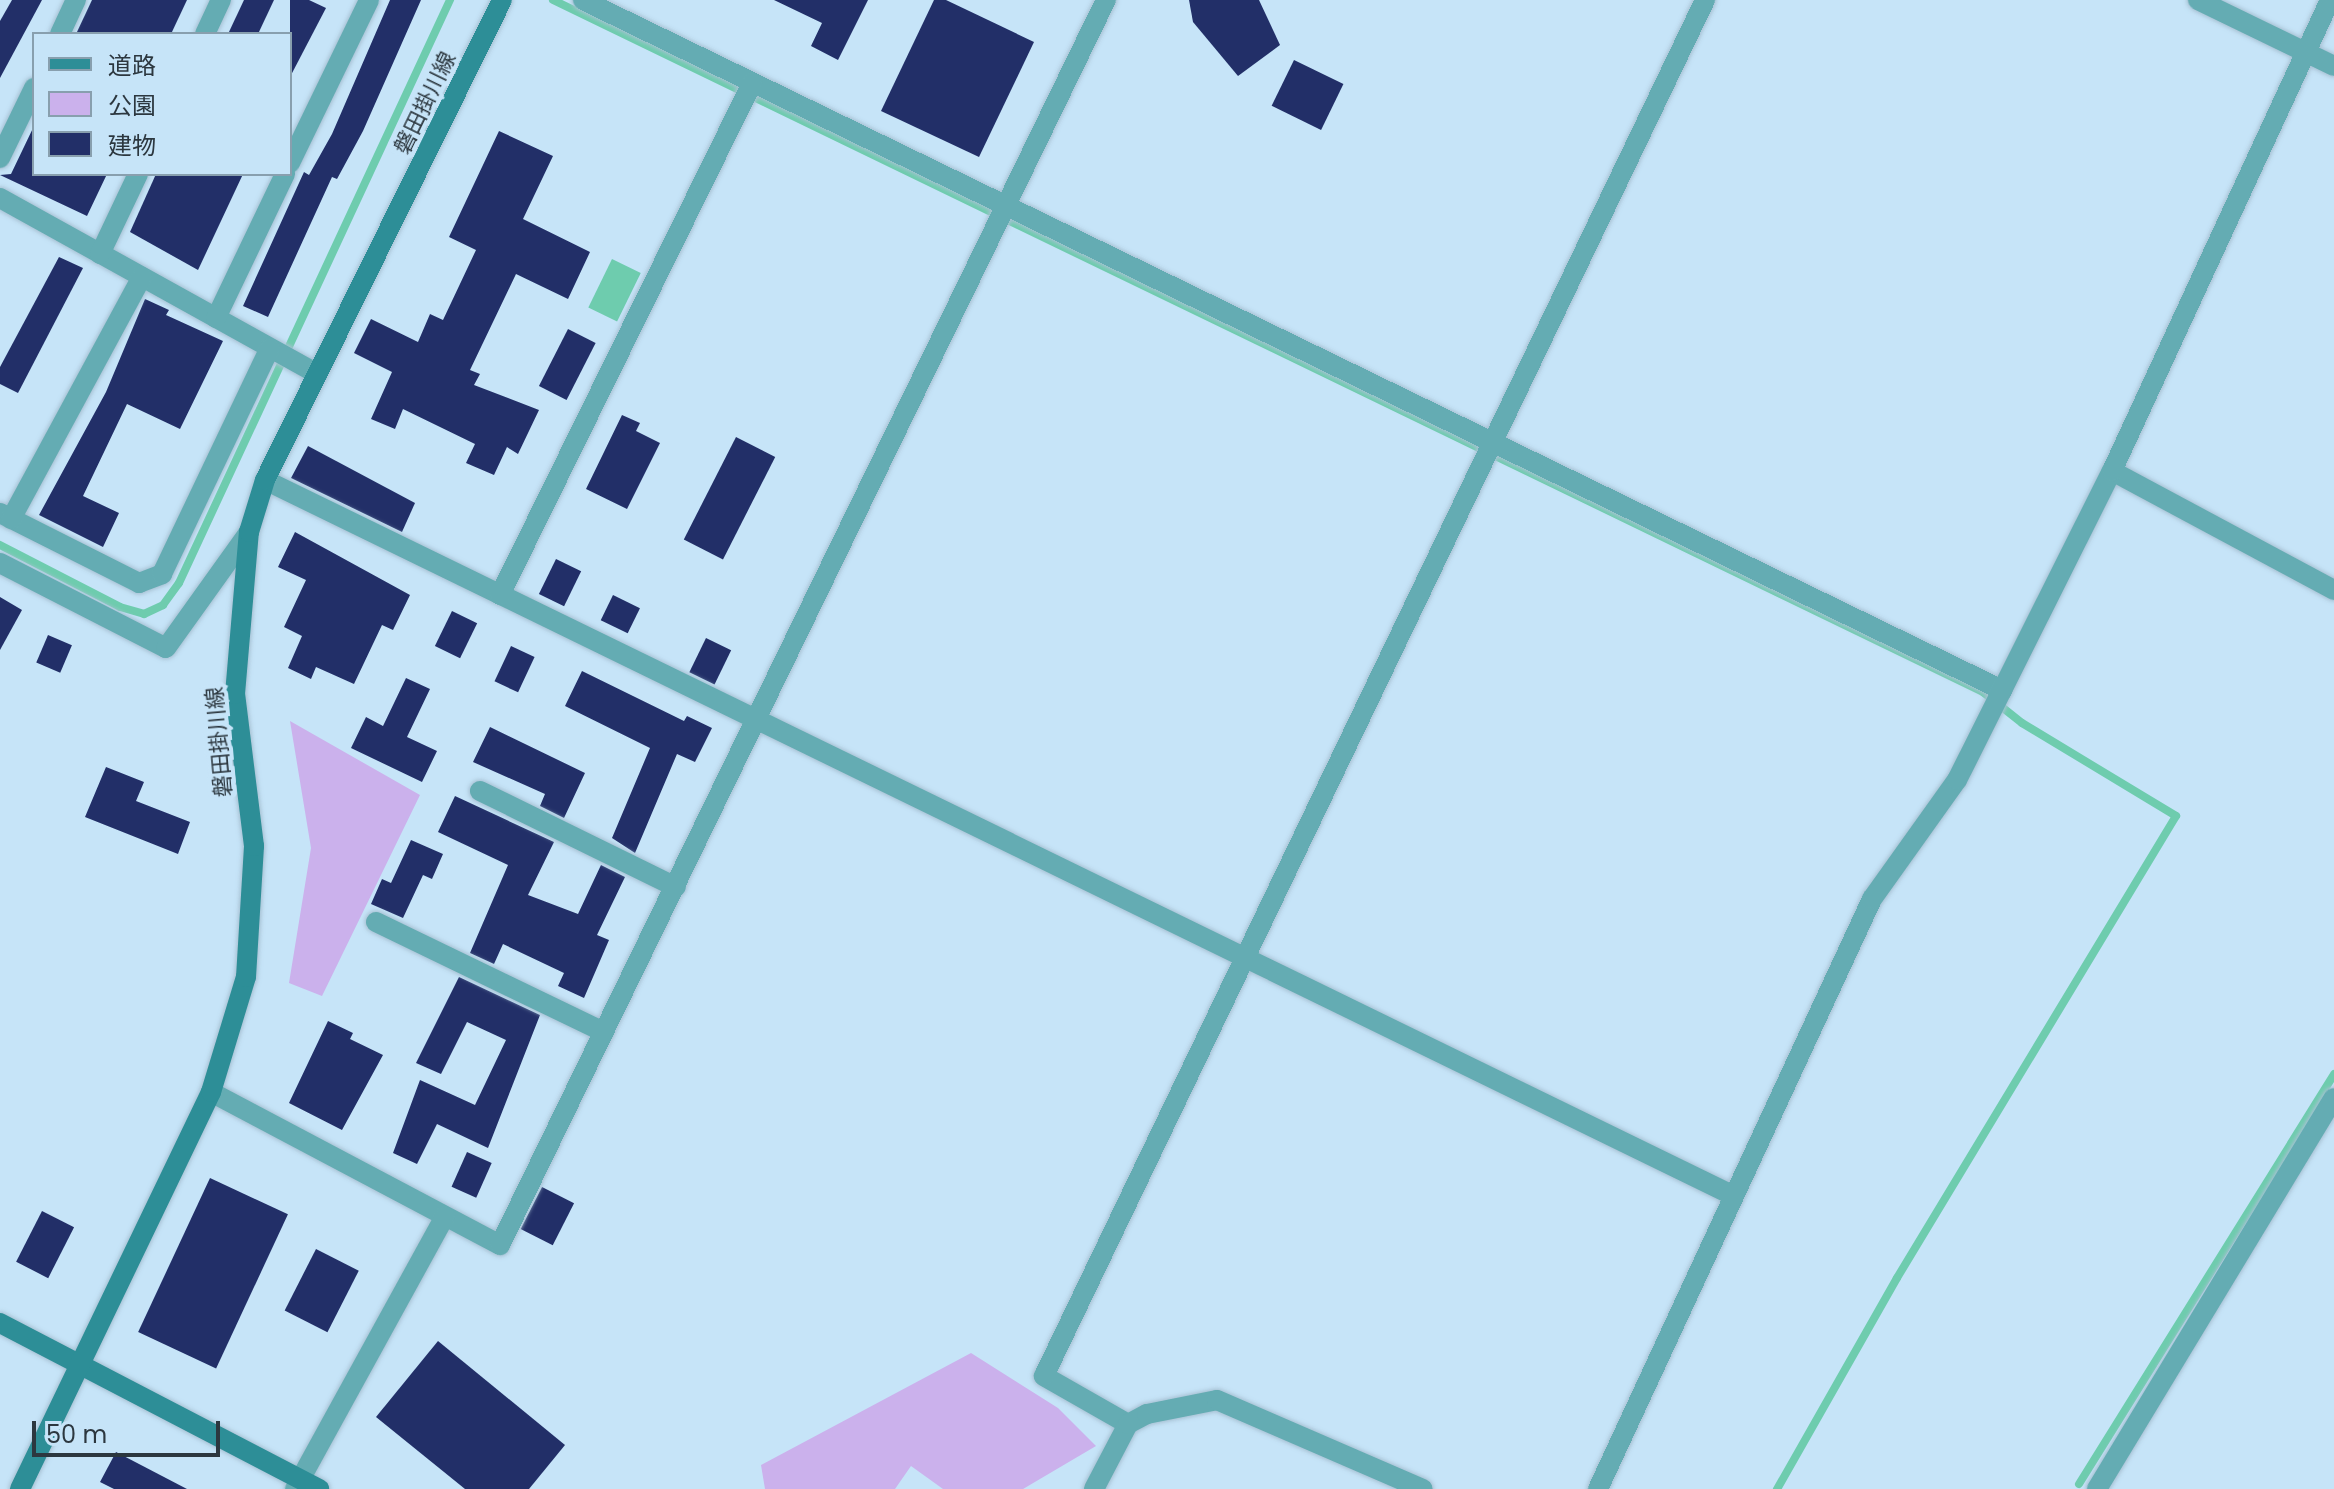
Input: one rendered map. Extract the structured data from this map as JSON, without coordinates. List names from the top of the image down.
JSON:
{
  "streets": {
    "main road": ["磐田掛川線"]
  },
  "legend": ["道路", "公園", "建物"],
  "scale_bar": "50 m"
}
